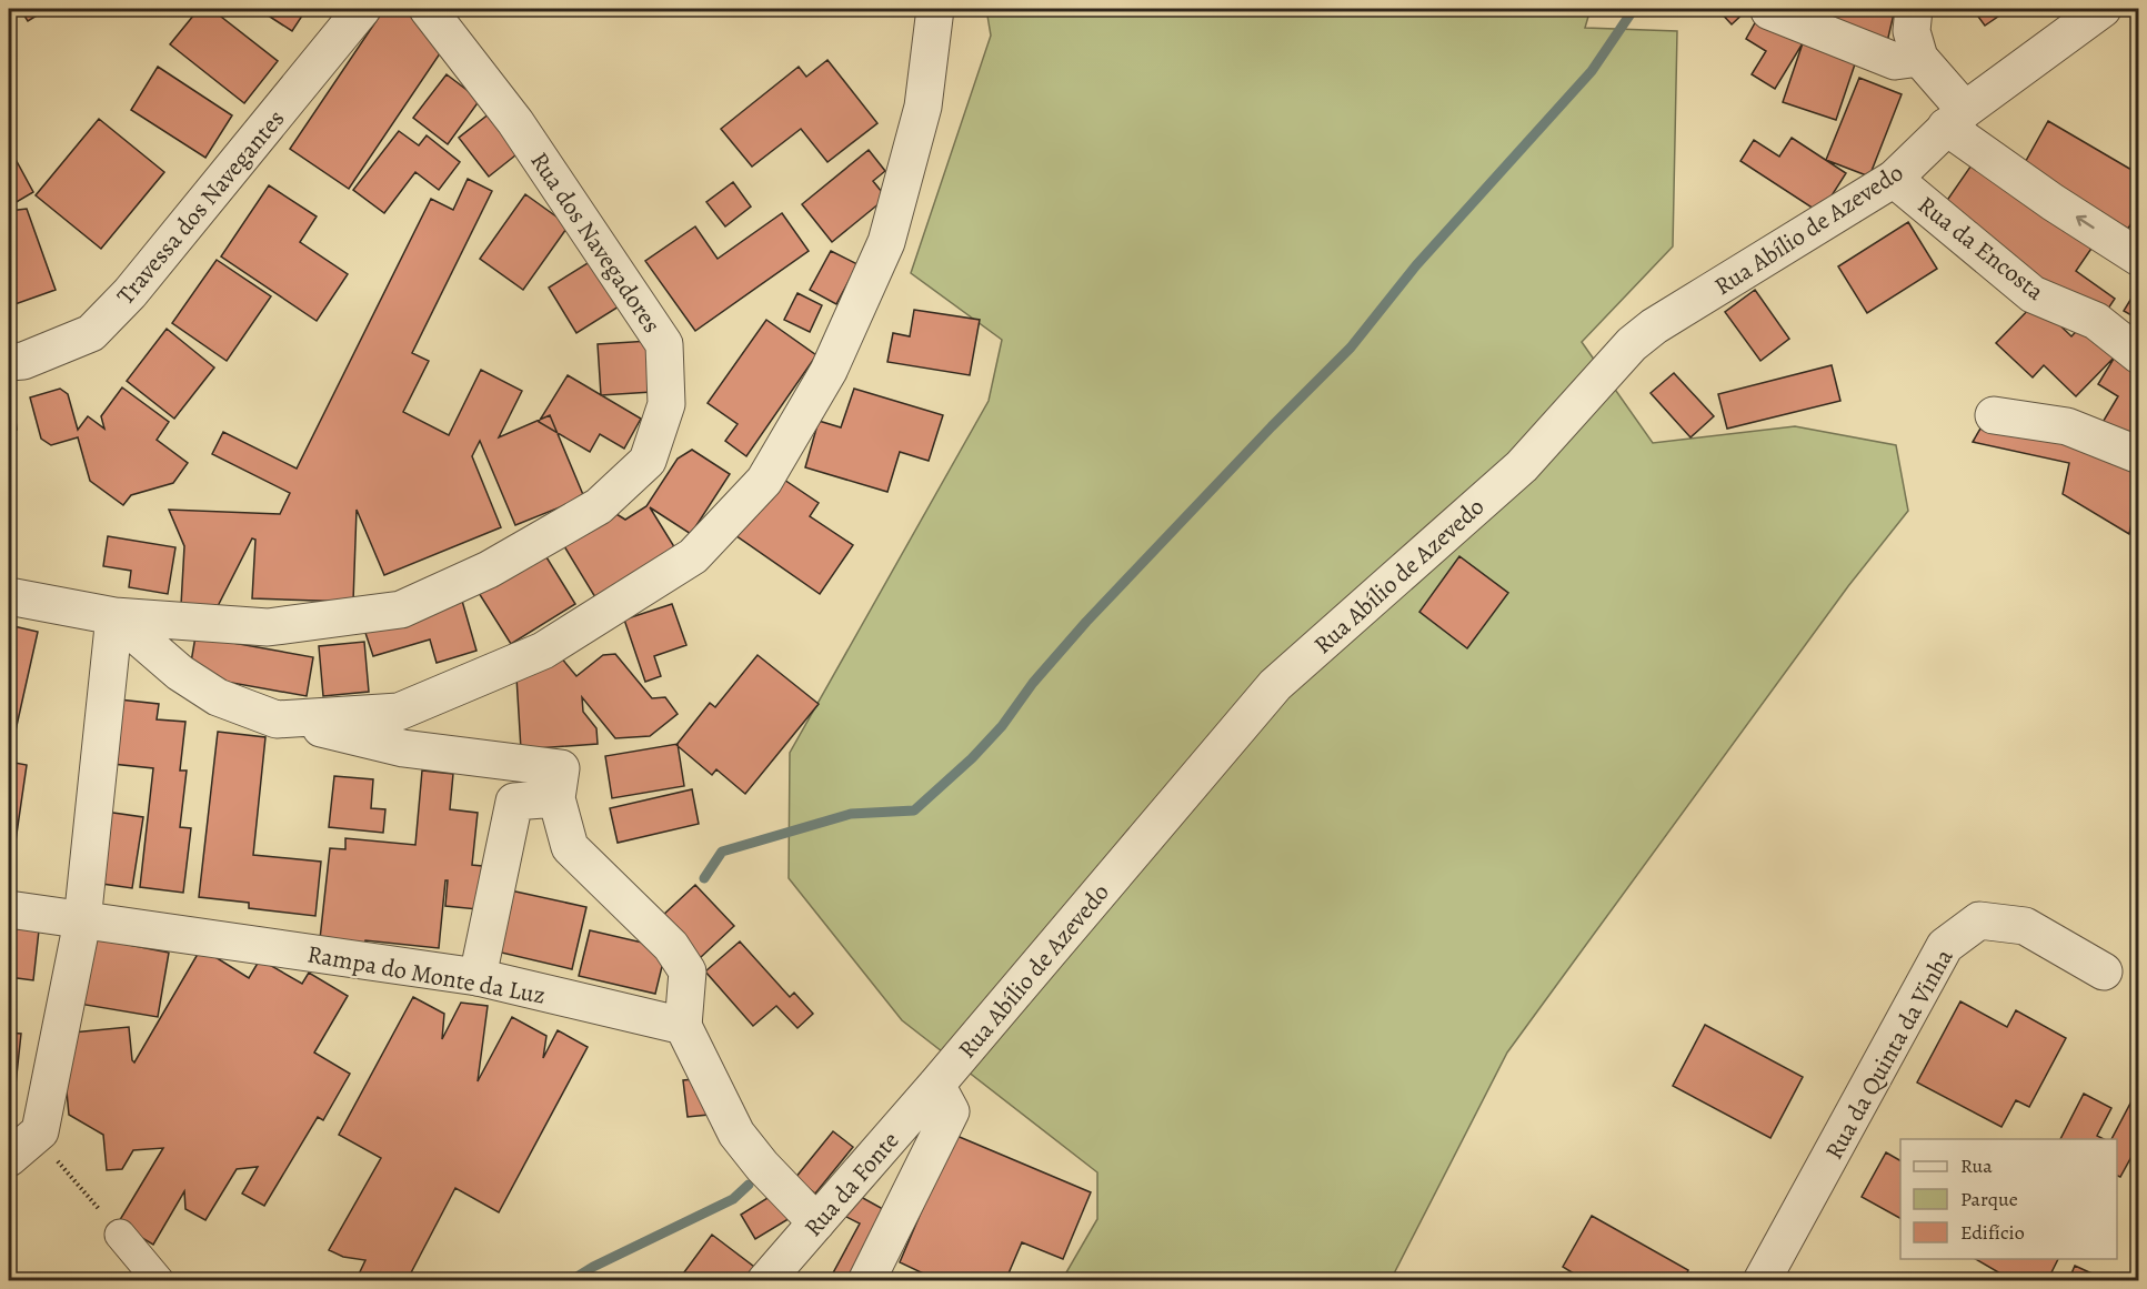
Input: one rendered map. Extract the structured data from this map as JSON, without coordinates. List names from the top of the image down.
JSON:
{
  "streets": {
    "street": [
      "Travessa dos Navegantes",
      "Rua Abílio de Azevedo",
      "Rua dos Navegadores",
      "Rua da Encosta",
      "Rampa do Monte da Luz",
      "Rua da Quinta da Vinha",
      "Rua da Fonte"
    ]
  },
  "crossings": [
    ["Rua Abílio de Azevedo", "Rua da Encosta"],
    ["Rua Abílio de Azevedo", "Rua da Fonte"]
  ],
  "legend": ["Rua", "Parque", "Edifício"]
}
